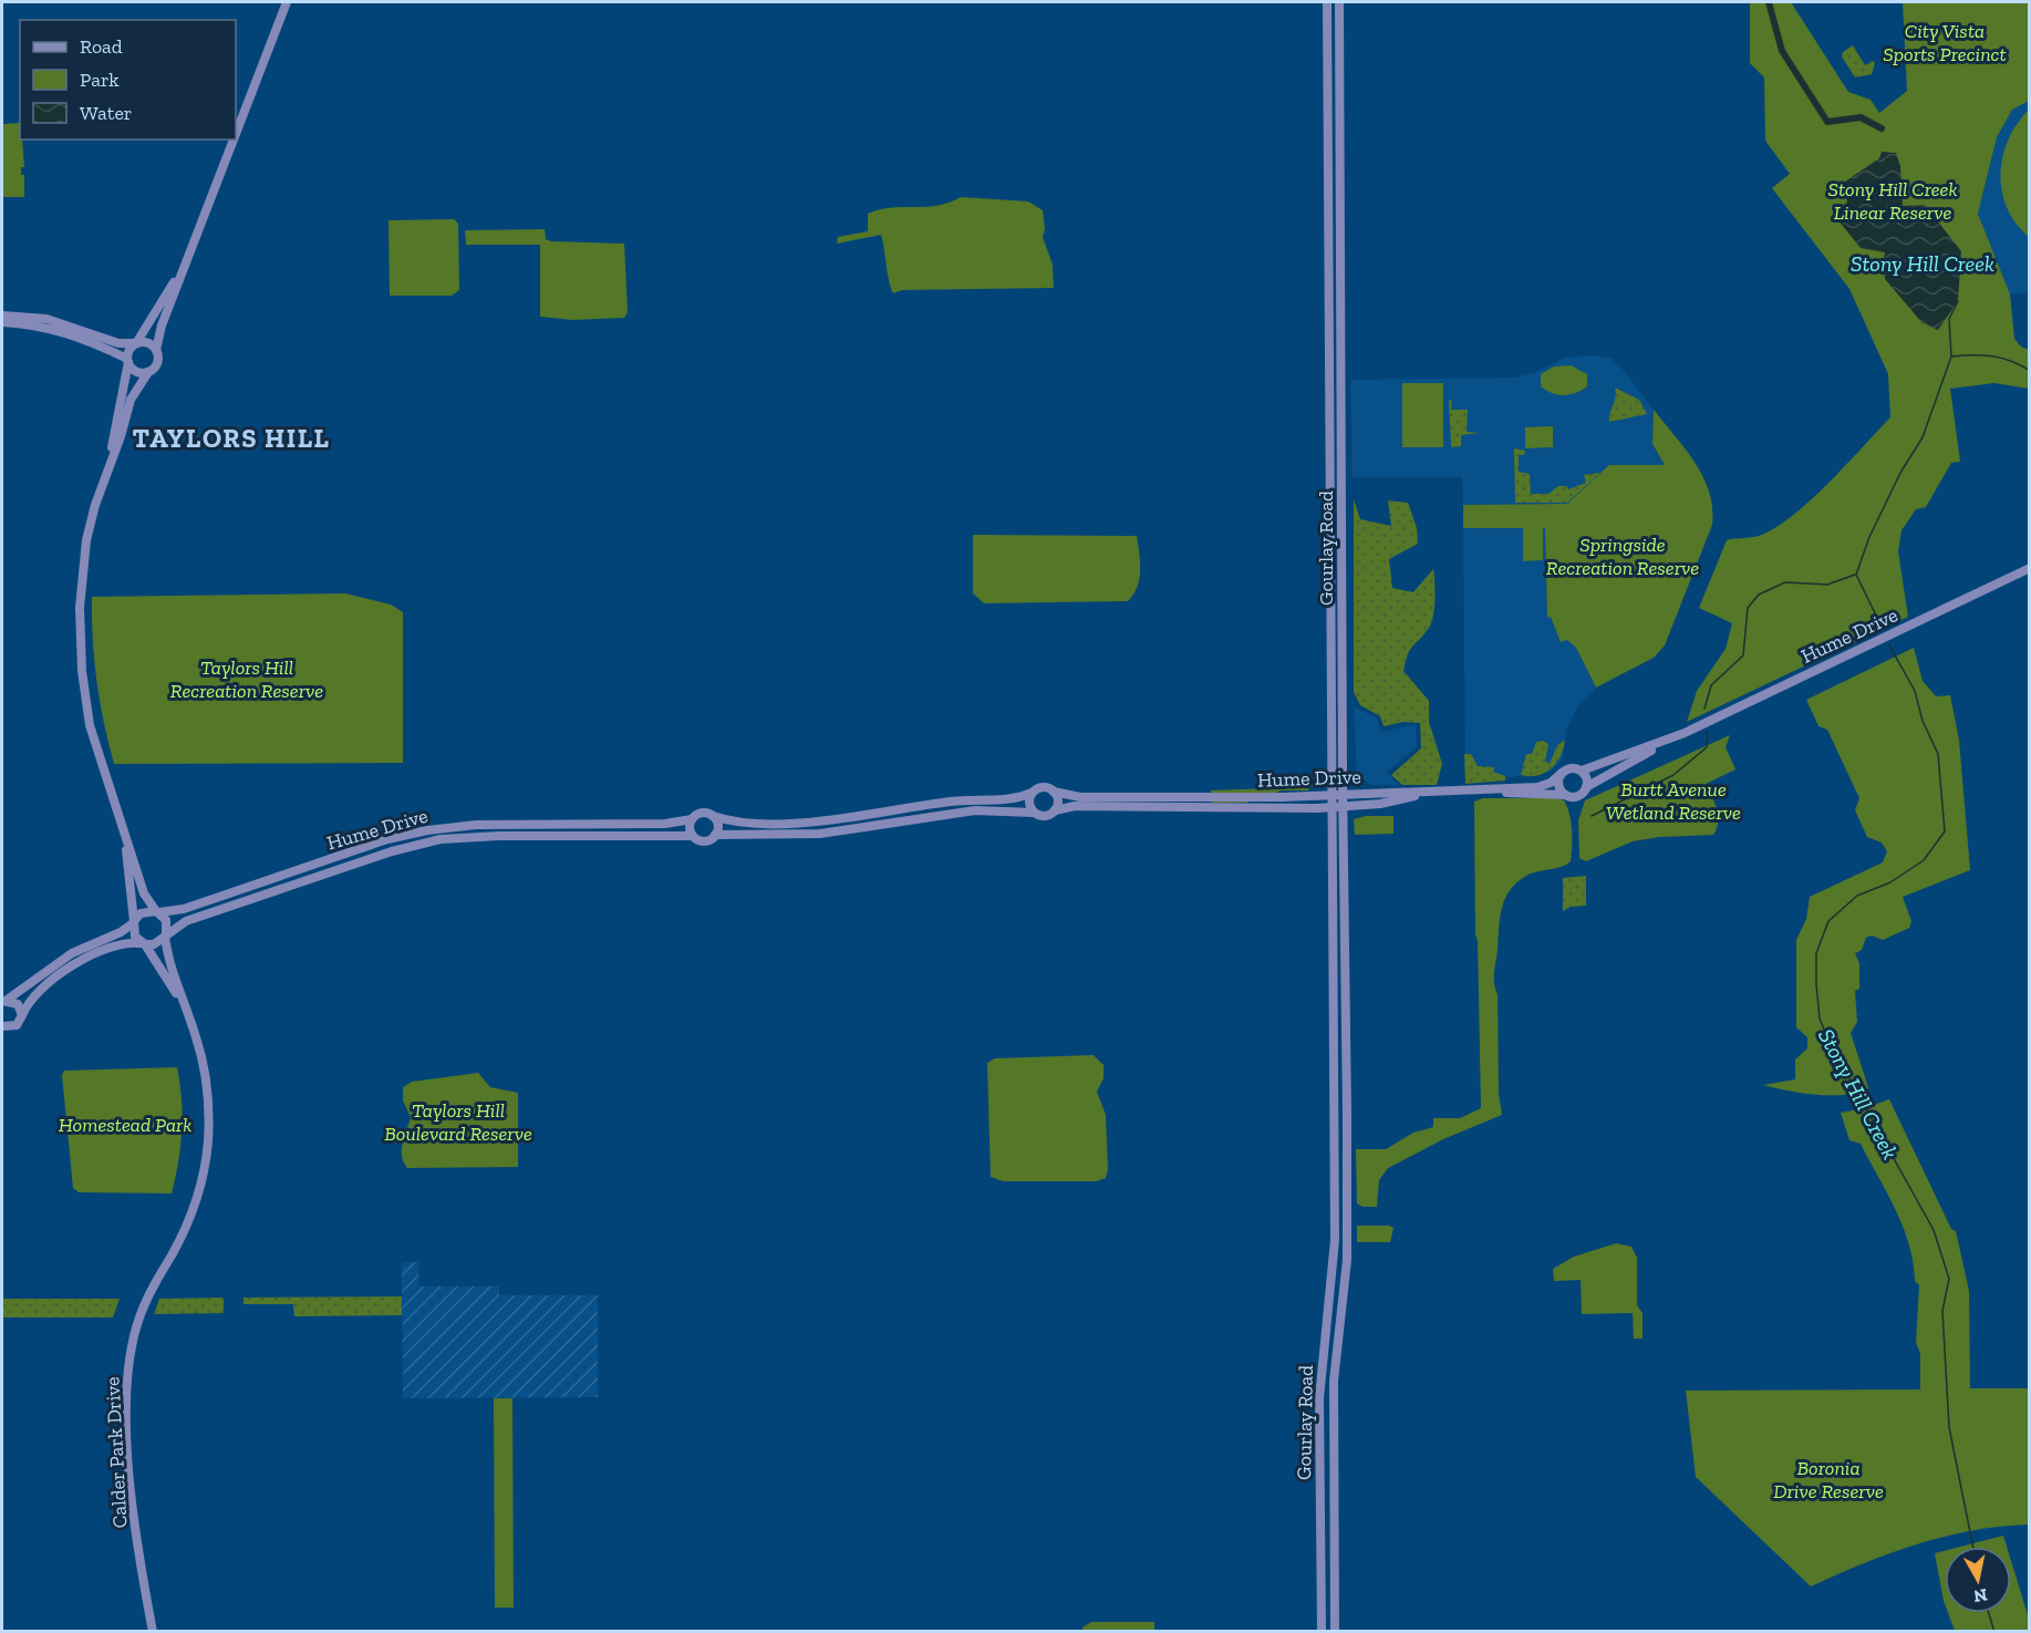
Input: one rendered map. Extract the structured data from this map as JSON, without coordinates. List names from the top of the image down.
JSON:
{
  "streets": {
    "street": ["Gourlay Road", "Hume Drive", "Calder Park Drive"]
  },
  "crossings": [
    ["Gourlay Road", "Hume Drive"],
    ["Hume Drive", "Calder Park Drive"]
  ],
  "districts": ["TAYLORS HILL"],
  "water": ["Stony Hill Creek"],
  "parks": [
    "City Vista Sports Precinct",
    "Stony Hill Creek Linear Reserve",
    "Springside Recreation Reserve",
    "Taylors Hill Recreation Reserve",
    "Burtt Avenue Wetland Reserve",
    "Taylors Hill Boulevard Reserve",
    "Homestead Park",
    "Boronia Drive Reserve"
  ],
  "legend": ["Road", "Park", "Water"],
  "north": "bottom"
}
